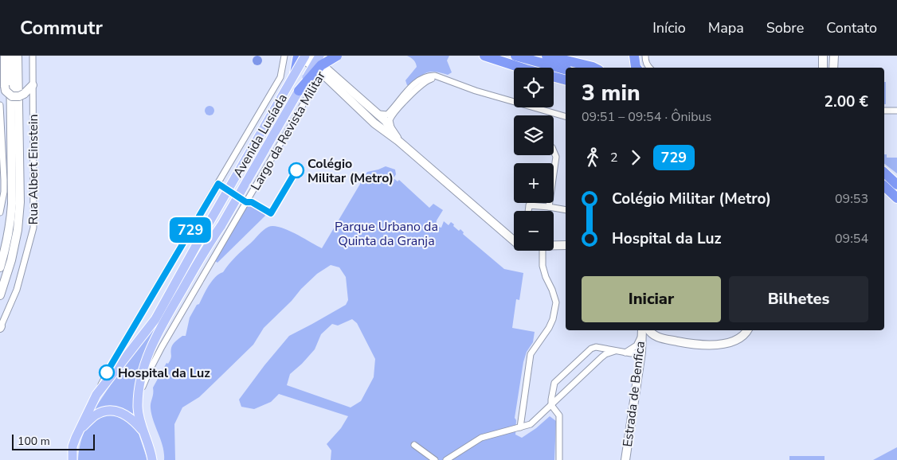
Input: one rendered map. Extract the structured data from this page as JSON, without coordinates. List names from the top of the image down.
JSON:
{
  "streets": {
    "main road": ["Avenida Lusíada"],
    "street": ["Largo da Revista Militar", "Rua Albert Einstein", "Estrada de Benfica"]
  },
  "crossings": [
    ["Largo da Revista Militar", "Avenida Lusíada"]
  ],
  "parks": ["Parque Urbano da Quinta da Granja"],
  "places": ["Colégio Militar (Metro)", "Hospital da Luz"],
  "lines": ["bus line 729"],
  "scale_bar": "100 m",
  "page": {
    "header": "Commutr",
    "nav": [
      "Início",
      "Mapa",
      "Sobre",
      "Contato"
    ],
    "on_map": "729",
    "map_buttons": ["+", "−"],
    "heading": ["3 min", "09:51 – 09:54 · Ônibus", "2.00 €"],
    "legs": ["2", "729"],
    "list": [
      {
        "name": "Colégio Militar (Metro)",
        "value": "09:53"
      },
      {
        "name": "Hospital da Luz",
        "value": "09:54"
      }
    ],
    "buttons": ["Iniciar", "Bilhetes"],
    "scale": "100 m"
  }
}
